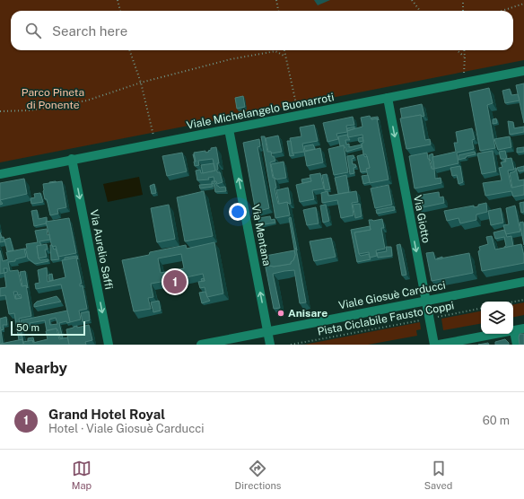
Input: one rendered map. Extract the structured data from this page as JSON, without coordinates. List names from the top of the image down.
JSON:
{
  "streets": {
    "street": [
      "Viale Michelangelo Buonarroti",
      "Via Giotto",
      "Via Mentana",
      "Via Aurelio Saffi",
      "Viale Giosuè Carducci"
    ],
    "path": ["Pista Ciclabile Fausto Coppi"]
  },
  "crossings": [
    ["Viale Michelangelo Buonarroti", "Via Giotto"],
    ["Viale Michelangelo Buonarroti", "Via Mentana"],
    ["Viale Michelangelo Buonarroti", "Via Aurelio Saffi"],
    ["Via Giotto", "Viale Giosuè Carducci"],
    ["Via Giotto", "Pista Ciclabile Fausto Coppi"],
    ["Via Mentana", "Viale Giosuè Carducci"]
  ],
  "one_way": ["Via Giotto", "Via Mentana", "Via Aurelio Saffi"],
  "parks": ["Parco Pineta di Ponente"],
  "places": ["Anisare"],
  "scale_bar": "50 m",
  "page": {
    "search": "Search here",
    "pins": "1",
    "scale": "50 m",
    "heading": "Nearby",
    "list": [
      {
        "mark": "1",
        "name": "Grand Hotel Royal",
        "note": "Hotel · Viale Giosuè Carducci",
        "value": "60 m"
      }
    ],
    "nav": ["Map", "Directions", "Saved"]
  }
}
